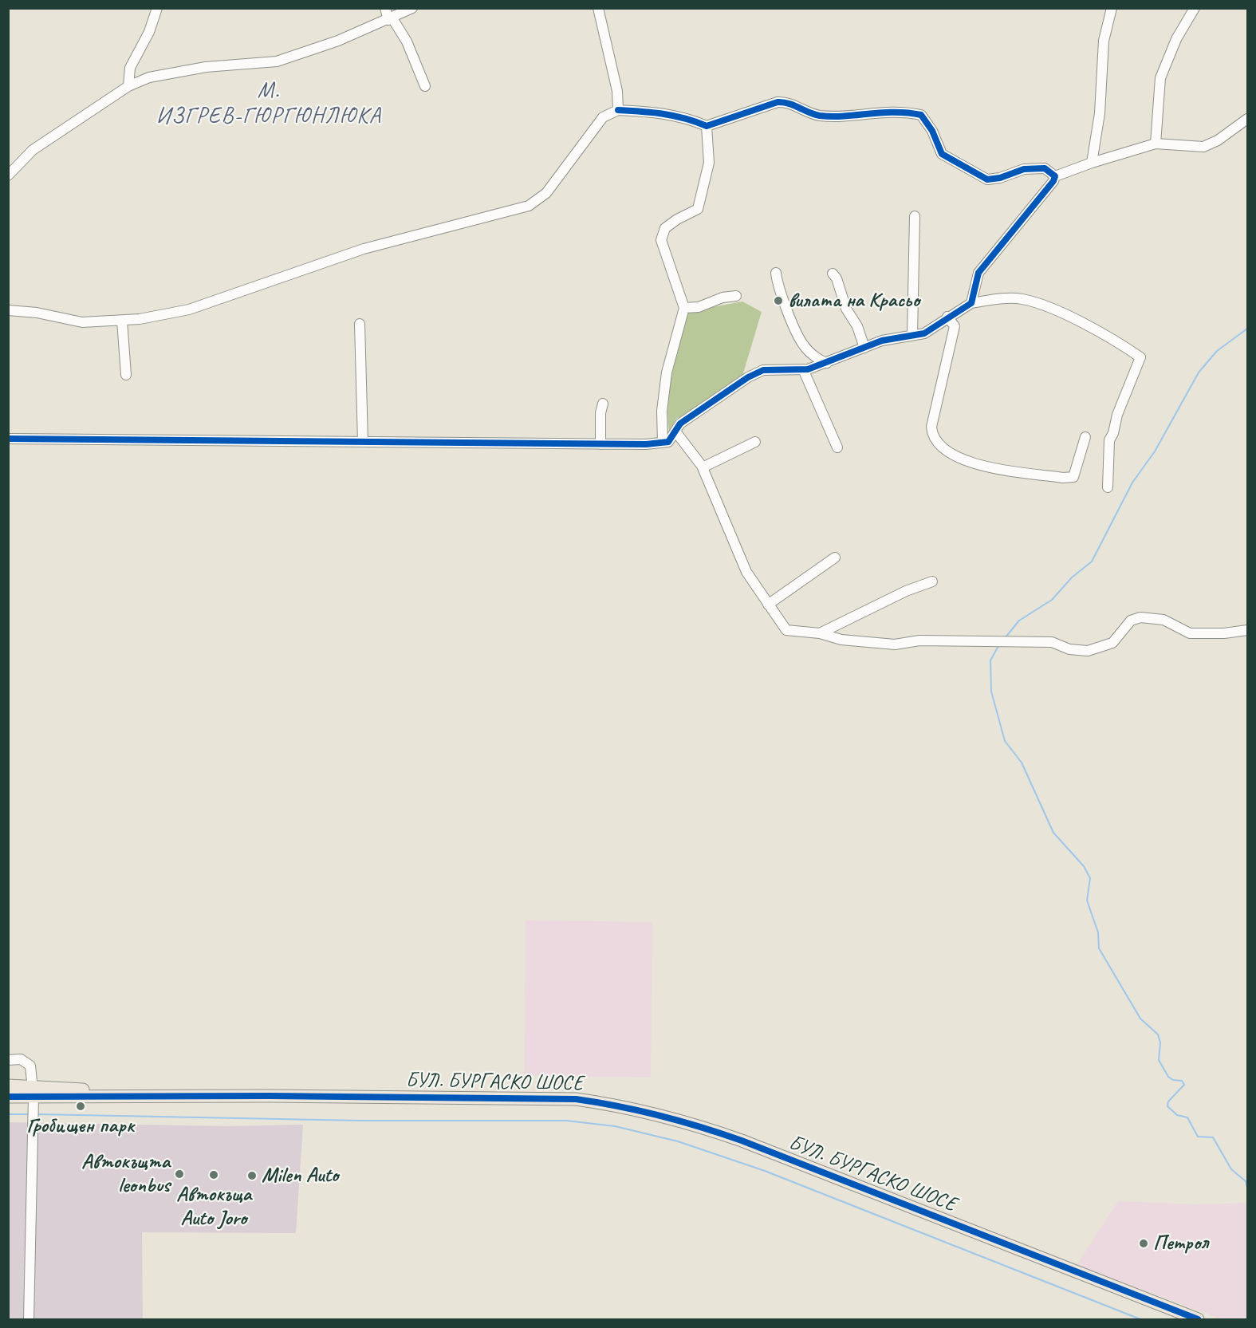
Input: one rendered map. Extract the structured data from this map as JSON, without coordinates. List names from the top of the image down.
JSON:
{
  "streets": {
    "main road": ["БУЛ. БУРГАСКО ШОСЕ"]
  },
  "districts": ["М. ИЗГРЕВ-ГЮРГЮНЛЮКА"],
  "places": [
    "вилата на Красьо",
    "Гробищен парк",
    "Автокъщта leonbus",
    "Автокъща Auto Joro",
    "Milen Auto",
    "Петрол"
  ]
}
